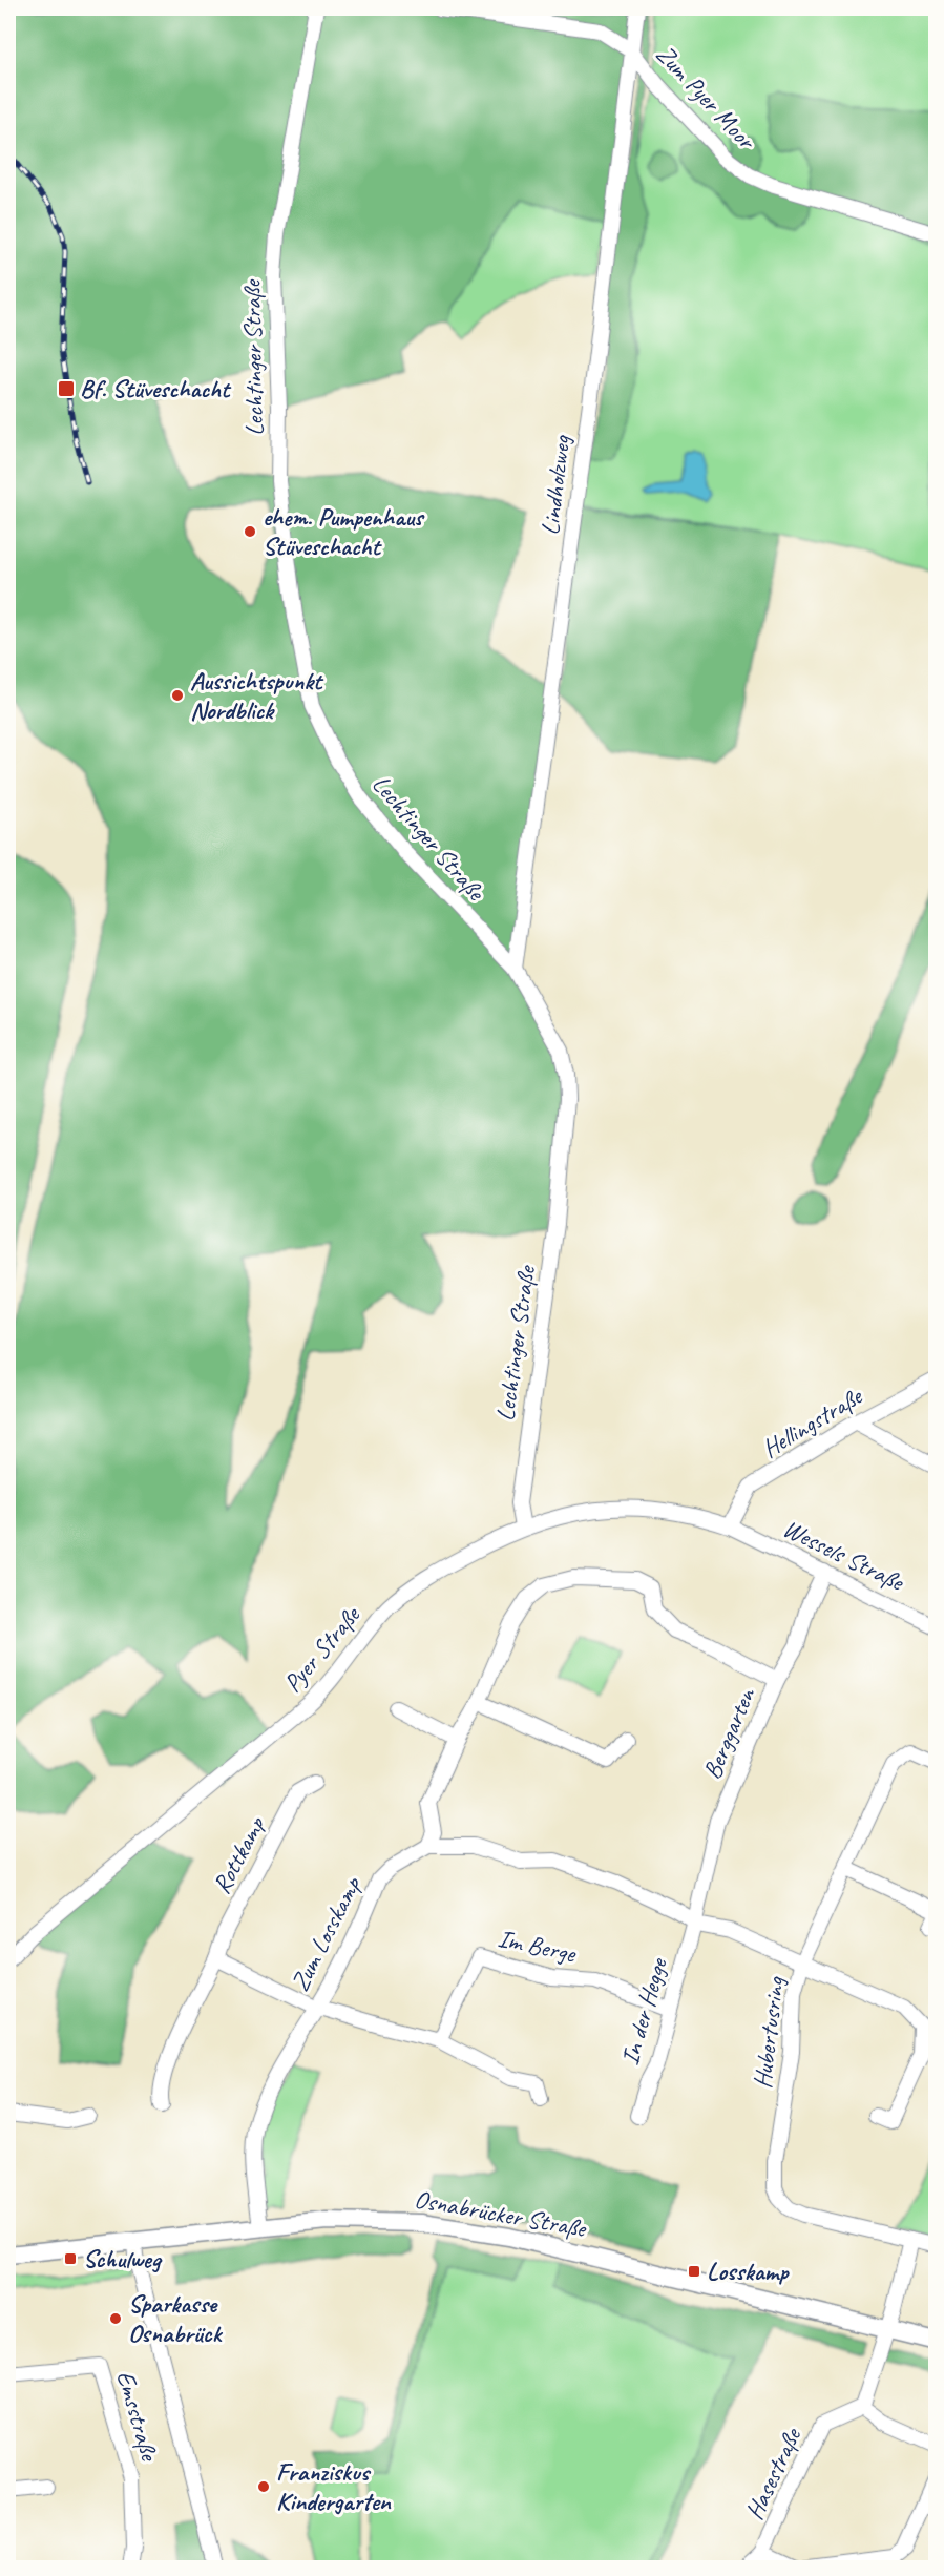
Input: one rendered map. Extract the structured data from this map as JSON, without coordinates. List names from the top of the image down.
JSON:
{
  "streets": {
    "street": [
      "Zum Pyer Moor",
      "Lechtinger Straße",
      "Lindholzweg",
      "Hellingstraße",
      "Wessels Straße",
      "Pyer Straße",
      "Berggarten",
      "Rottkamp",
      "Zum Losskamp",
      "Im Berge",
      "In der Hegge",
      "Hubertusring",
      "Osnabrücker Straße",
      "Emsstraße",
      "Hasestraße"
    ]
  },
  "crossings": [
    ["Zum Pyer Moor", "Lindholzweg"],
    ["Lechtinger Straße", "Lindholzweg"],
    ["Lechtinger Straße", "Pyer Straße"],
    ["Hellingstraße", "Wessels Straße"],
    ["Hellingstraße", "Pyer Straße"],
    ["Wessels Straße", "Pyer Straße"],
    ["Wessels Straße", "Berggarten"],
    ["Berggarten", "In der Hegge"],
    ["Zum Losskamp", "Osnabrücker Straße"],
    ["Im Berge", "In der Hegge"]
  ],
  "places": {
    "transit": ["Bf. Stüveschacht", "Schulweg", "Losskamp"],
    "other": [
      "ehem. Pumpenhaus Stüveschacht",
      "Aussichtspunkt Nordblick",
      "Sparkasse Osnabrück",
      "Franziskus Kindergarten"
    ]
  }
}
